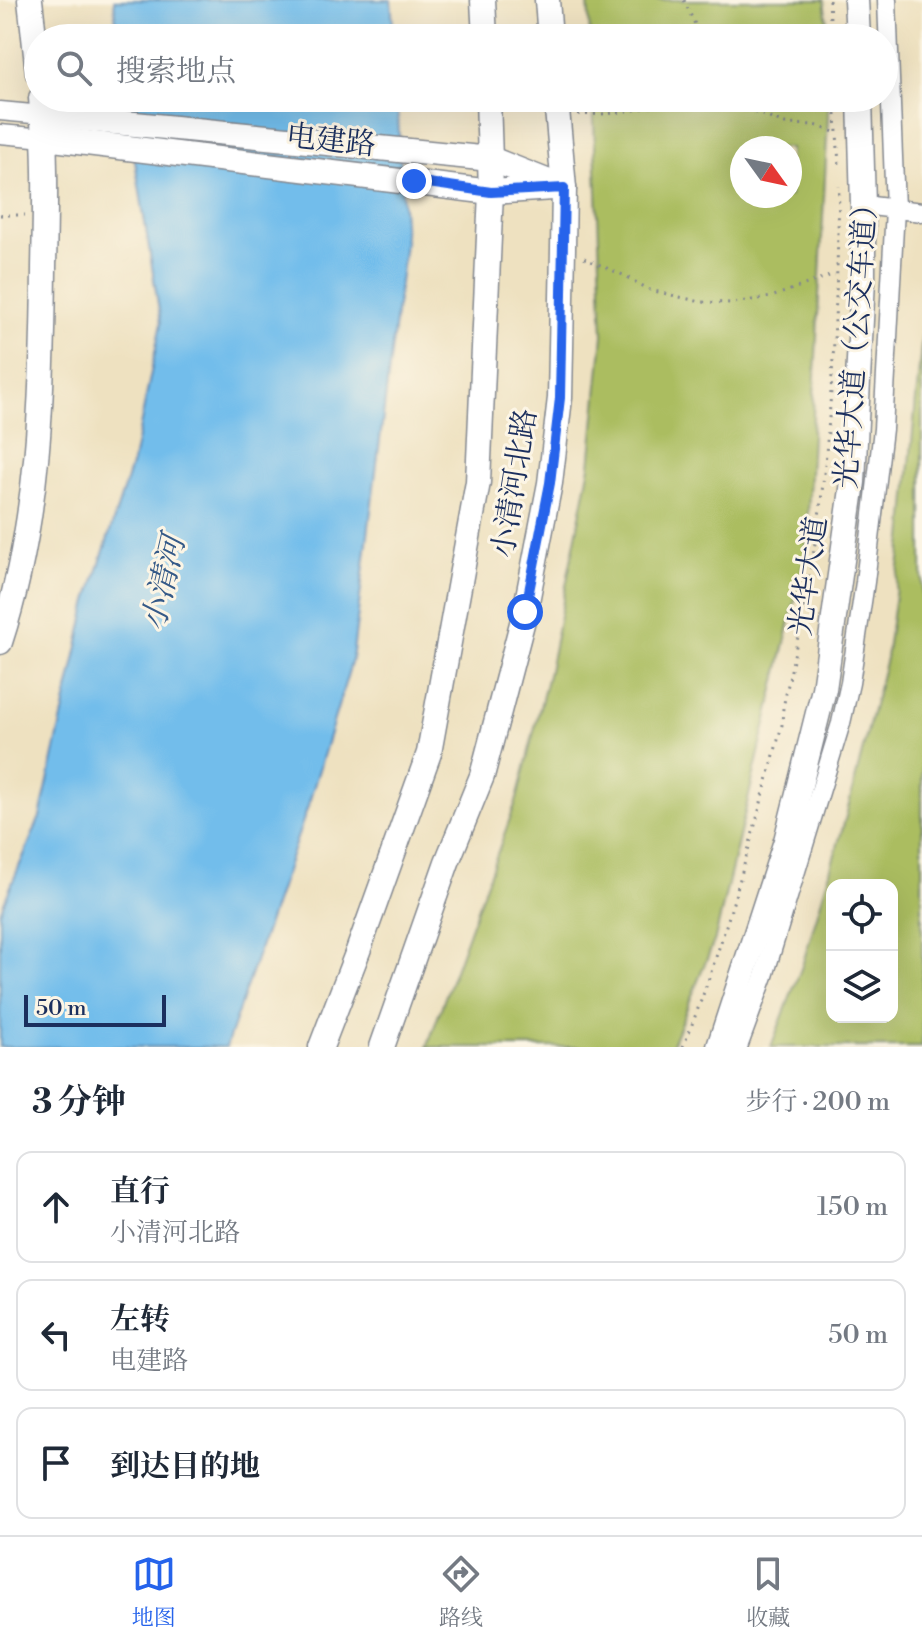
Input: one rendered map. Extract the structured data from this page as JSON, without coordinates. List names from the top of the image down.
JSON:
{
  "streets": {
    "main road": ["电建路", "小清河北路", "光华大道"],
    "street": ["光华大道（公交车道）"]
  },
  "crossings": [
    ["电建路", "小清河北路"]
  ],
  "water": ["小清河"],
  "scale_bar": "50 m",
  "north": "bottom right",
  "page": {
    "search": "搜索地点",
    "scale": "50 m",
    "heading": ["3 分钟", "步行 · 200 m"],
    "list": [
      ["直行", "小清河北路", "150 m"],
      ["左转", "电建路", "50 m"],
      "到达目的地"
    ],
    "nav": ["地图", "路线", "收藏"]
  }
}
